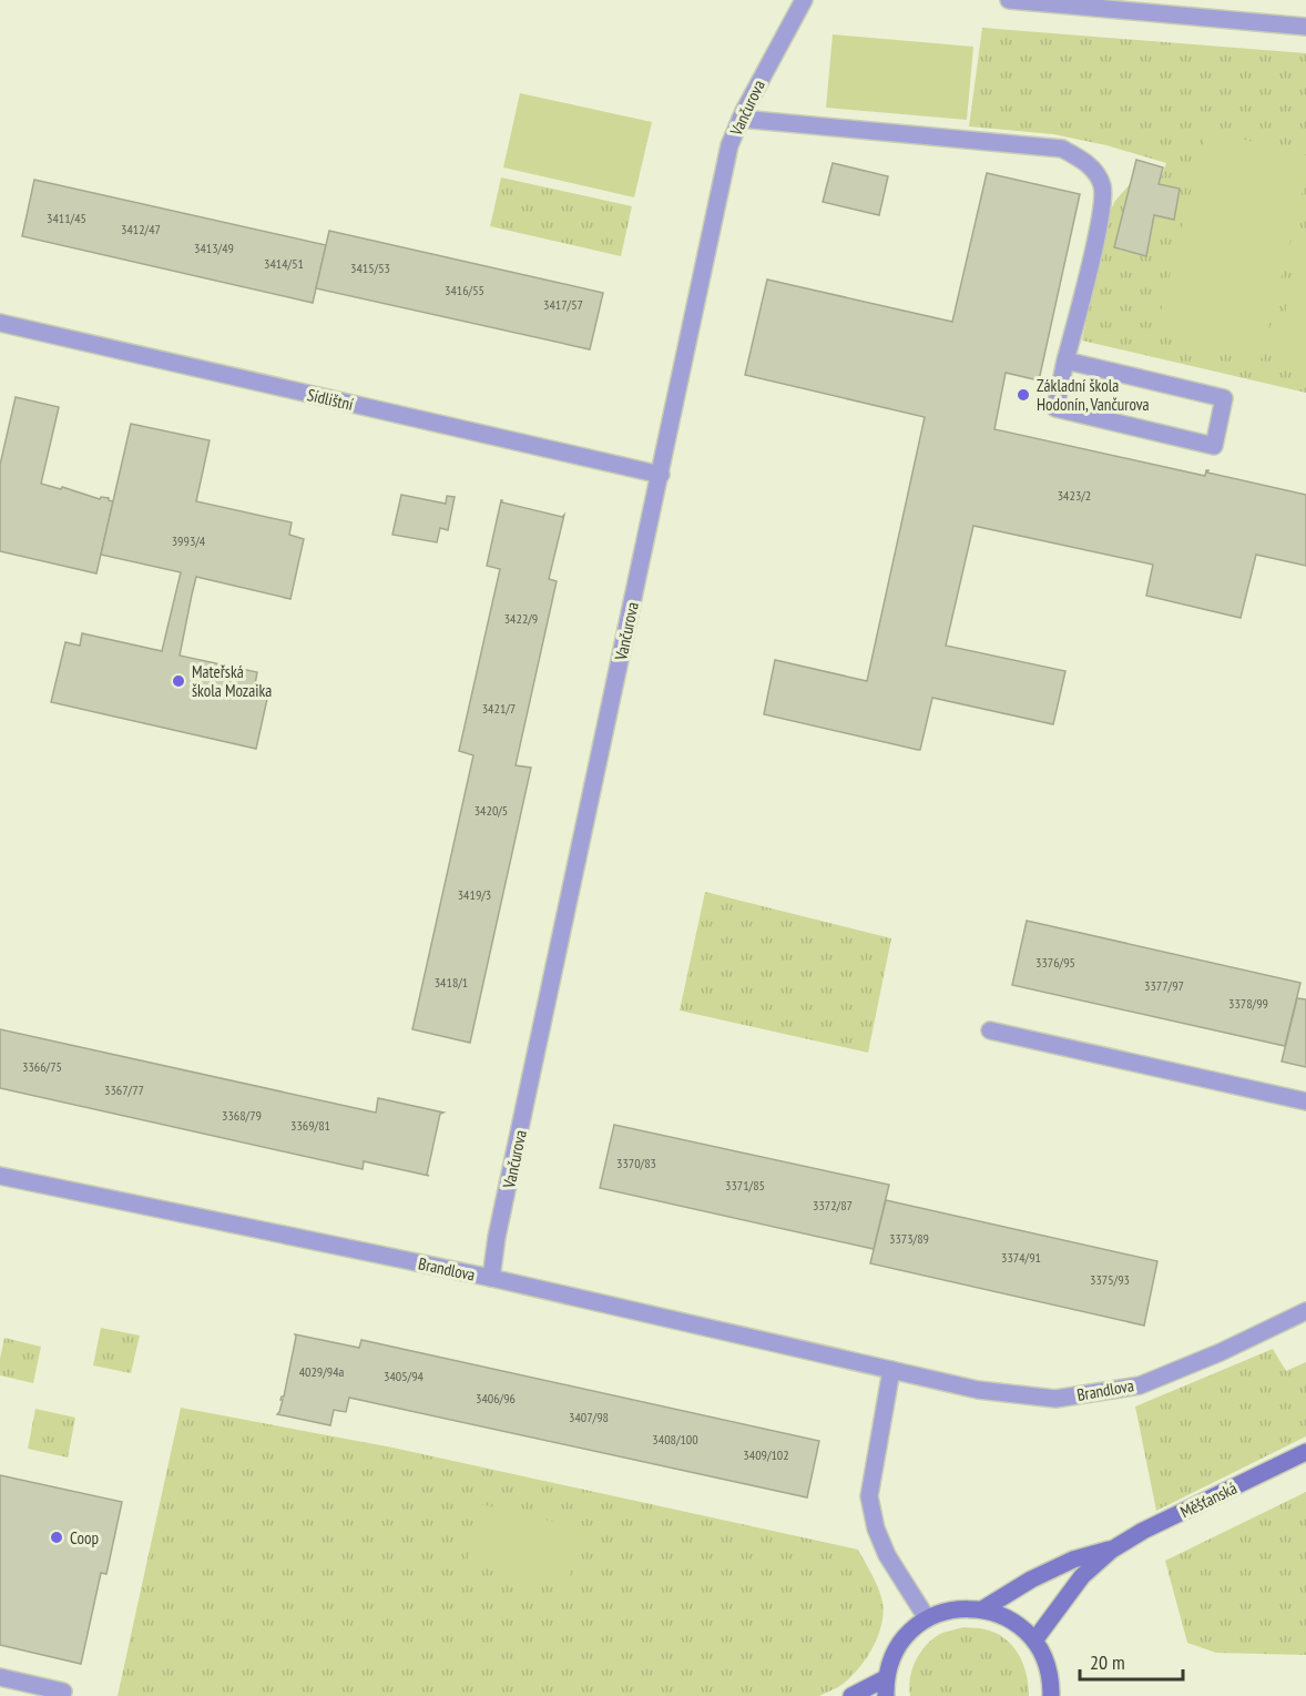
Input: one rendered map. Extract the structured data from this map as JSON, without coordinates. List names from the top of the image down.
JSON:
{
  "streets": {
    "main road": ["Měšťanská"],
    "street": ["Vančurova", "Sídlištní", "Brandlova"]
  },
  "crossings": [
    ["Vančurova", "Sídlištní"],
    ["Vančurova", "Brandlova"]
  ],
  "places": ["Základní škola Hodonín, Vančurova", "Mateřská škola Mozaika", "Coop"],
  "house_numbers": [
    "3411/45",
    "3412/47",
    "3413/49",
    "3414/51",
    "3415/53",
    "3416/55",
    "3417/57",
    "3423/2",
    "3993/4",
    "3422/9",
    "3421/7",
    "3420/5",
    "3419/3",
    "3376/95",
    "3418/1",
    "3377/97",
    "3378/99",
    "3366/75",
    "3367/77",
    "3368/79",
    "3369/81",
    "3370/83",
    "3371/85",
    "3372/87",
    "3373/89",
    "3374/91",
    "3375/93",
    "4029/94a",
    "3405/94",
    "3406/96",
    "3407/98",
    "3408/100",
    "3409/102"
  ],
  "scale_bar": "20 m"
}
